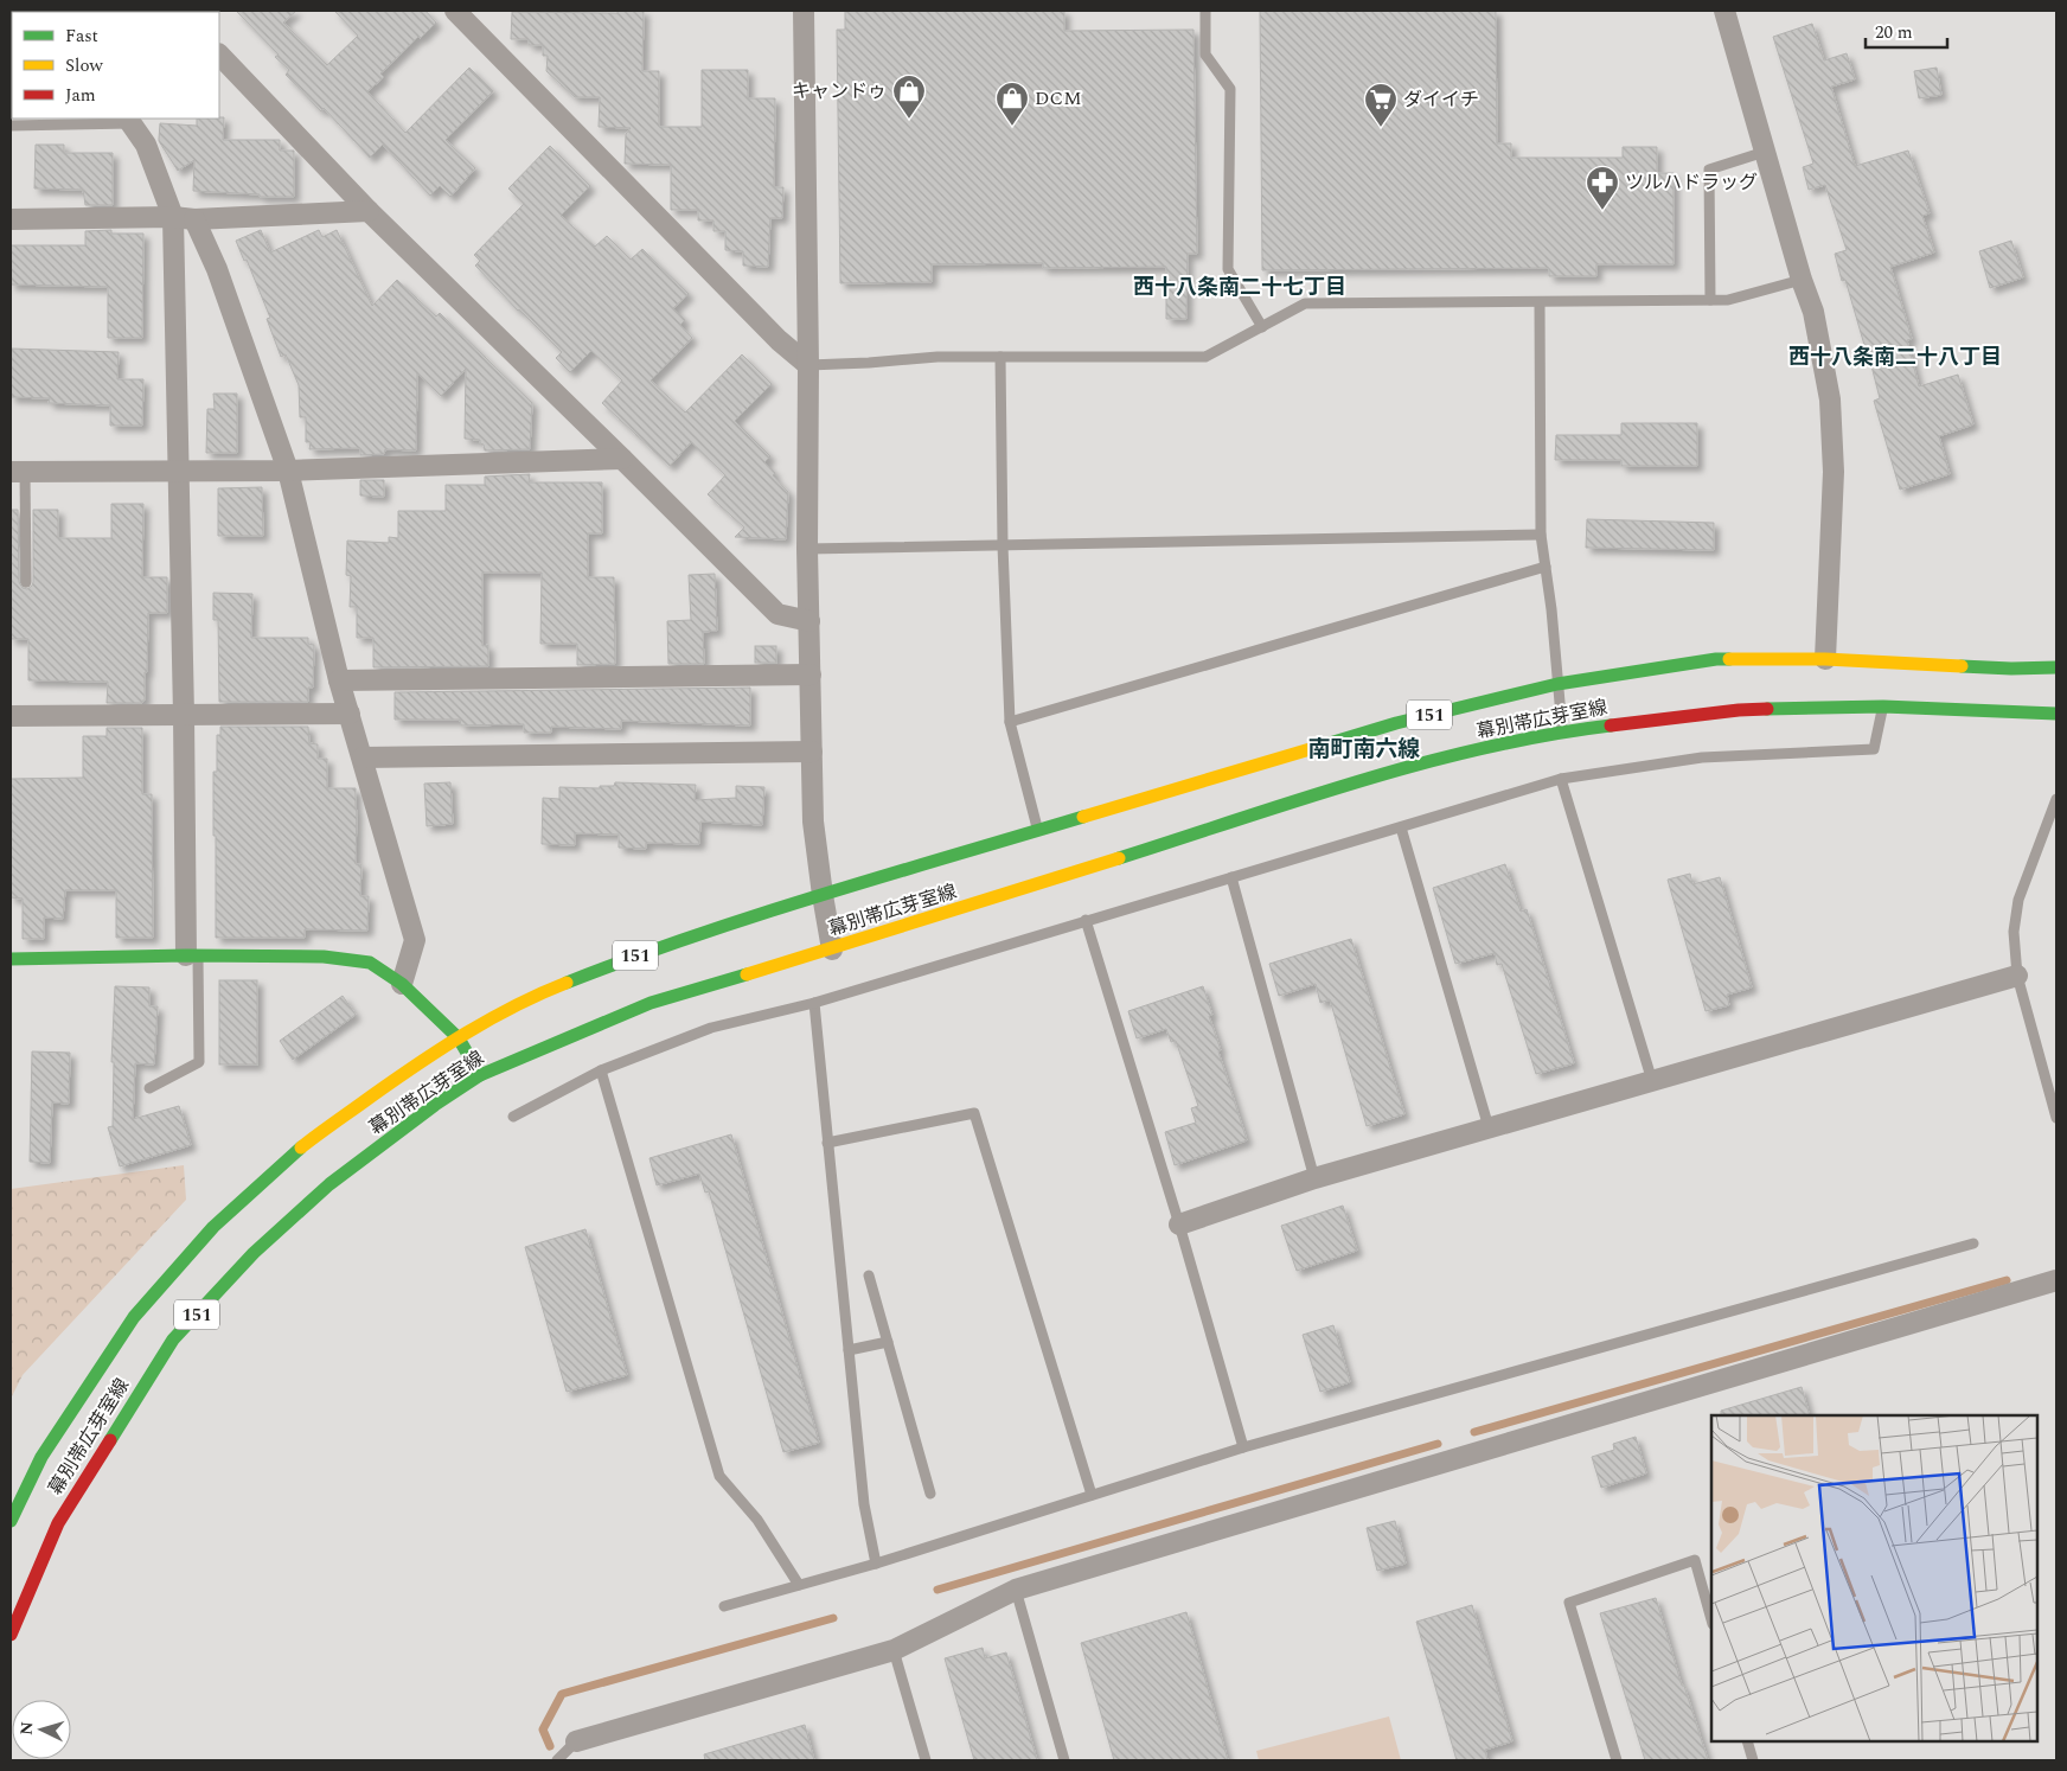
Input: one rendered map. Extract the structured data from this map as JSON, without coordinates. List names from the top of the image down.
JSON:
{
  "streets": {
    "main road": ["151", "幕別帯広芽室線"]
  },
  "districts": ["西十八条南二十七丁目", "西十八条南二十八丁目", "南町南六線"],
  "places": {
    "shop": ["キャンドゥ", "DCM"],
    "supermarket": ["ダイイチ"],
    "pharmacy": ["ツルハドラッグ"]
  },
  "legend": ["Fast", "Slow", "Jam"],
  "scale_bar": "20 m",
  "north": "left"
}
